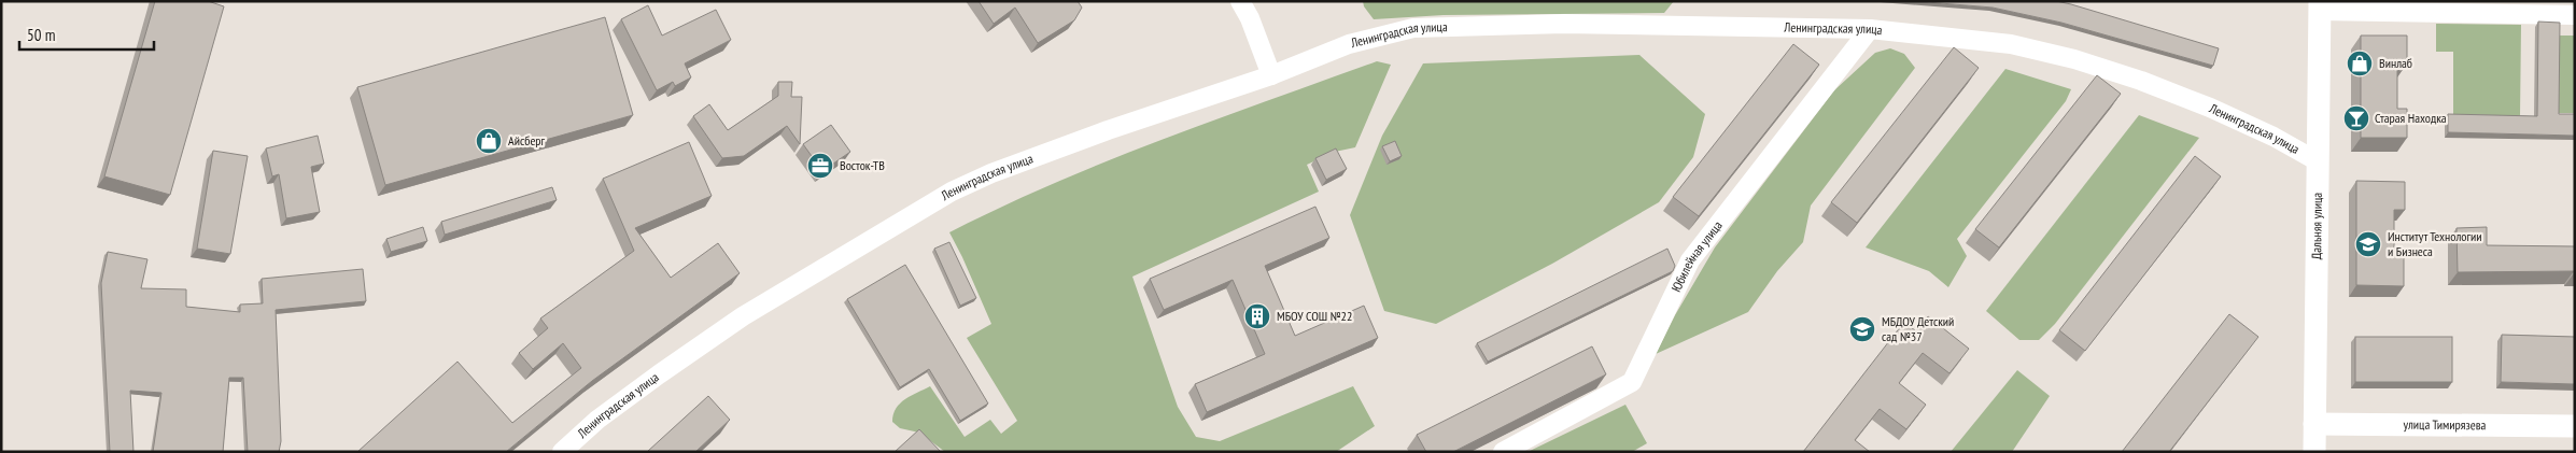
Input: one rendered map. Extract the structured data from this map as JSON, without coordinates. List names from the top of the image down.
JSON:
{
  "streets": {
    "main road": ["Дальняя улица", "улица Тимирязева"],
    "street": ["Ленинградская улица", "Юбилейная улица"]
  },
  "crossings": [
    ["Ленинградская улица", "Дальняя улица"],
    ["Ленинградская улица", "Юбилейная улица"],
    ["Дальняя улица", "улица Тимирязева"]
  ],
  "places": {
    "shop": ["Винлаб", "Айсберг"],
    "bar": ["Старая Находка"],
    "office": ["Восток-ТВ"],
    "school or university": ["Институт Технологии и Бизнеса", "МБДОУ Детский сад №37"],
    "building": ["МБОУ СОШ №22"]
  },
  "scale_bar": "50 m"
}
